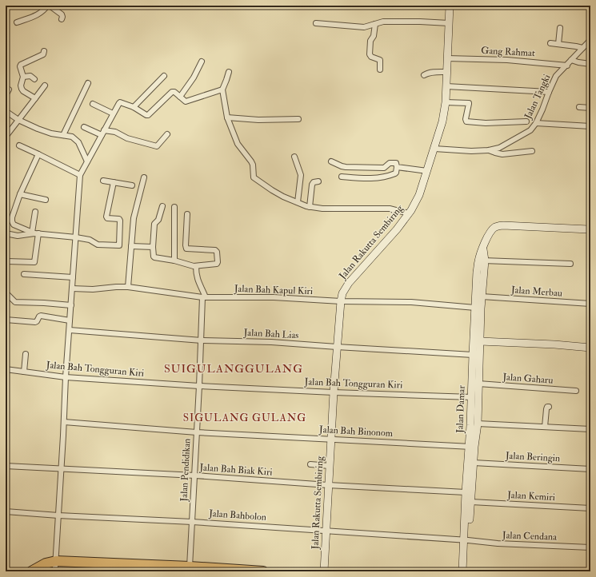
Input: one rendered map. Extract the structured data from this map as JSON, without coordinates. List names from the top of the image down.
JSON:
{
  "streets": {
    "street": [
      "Gang Rahmat",
      "Jalan Tangki",
      "Jalan Rakutta Sembiring",
      "Jalan Bah Kapul Kiri",
      "Jalan Merbau",
      "Jalan Bah Lias",
      "Jalan Bah Tongguran Kiri",
      "Jalan Gaharu",
      "Jalan Damar",
      "Jalan Bah Binonom",
      "Jalan Beringin",
      "Jalan Pendidikan",
      "Jalan Bah Biak Kiri",
      "Jalan Kemiri",
      "Jalan Bahbolon",
      "Jalan Cendana"
    ]
  },
  "crossings": [
    ["Gang Rahmat", "Jalan Tangki"],
    ["Gang Rahmat", "Jalan Rakutta Sembiring"],
    ["Jalan Tangki", "Jalan Rakutta Sembiring"],
    ["Jalan Rakutta Sembiring", "Jalan Bah Kapul Kiri"],
    ["Jalan Rakutta Sembiring", "Jalan Bah Lias"],
    ["Jalan Rakutta Sembiring", "Jalan Bah Tongguran Kiri"],
    ["Jalan Rakutta Sembiring", "Jalan Bah Binonom"],
    ["Jalan Rakutta Sembiring", "Jalan Bah Biak Kiri"],
    ["Jalan Rakutta Sembiring", "Jalan Bahbolon"],
    ["Jalan Bah Kapul Kiri", "Jalan Damar"],
    ["Jalan Bah Kapul Kiri", "Jalan Pendidikan"],
    ["Jalan Merbau", "Jalan Damar"],
    ["Jalan Bah Lias", "Jalan Damar"],
    ["Jalan Bah Lias", "Jalan Pendidikan"],
    ["Jalan Bah Tongguran Kiri", "Jalan Damar"],
    ["Jalan Bah Tongguran Kiri", "Jalan Pendidikan"],
    ["Jalan Gaharu", "Jalan Damar"],
    ["Jalan Damar", "Jalan Bah Binonom"],
    ["Jalan Damar", "Jalan Beringin"],
    ["Jalan Damar", "Jalan Bah Biak Kiri"],
    ["Jalan Damar", "Jalan Kemiri"],
    ["Jalan Damar", "Jalan Bahbolon"],
    ["Jalan Damar", "Jalan Cendana"],
    ["Jalan Bah Binonom", "Jalan Pendidikan"],
    ["Jalan Pendidikan", "Jalan Bah Biak Kiri"],
    ["Jalan Pendidikan", "Jalan Bahbolon"],
    ["Jalan Bahbolon", "Jalan Cendana"]
  ],
  "districts": ["SUIGULANGGULANG", "SIGULANG GULANG"]
}
